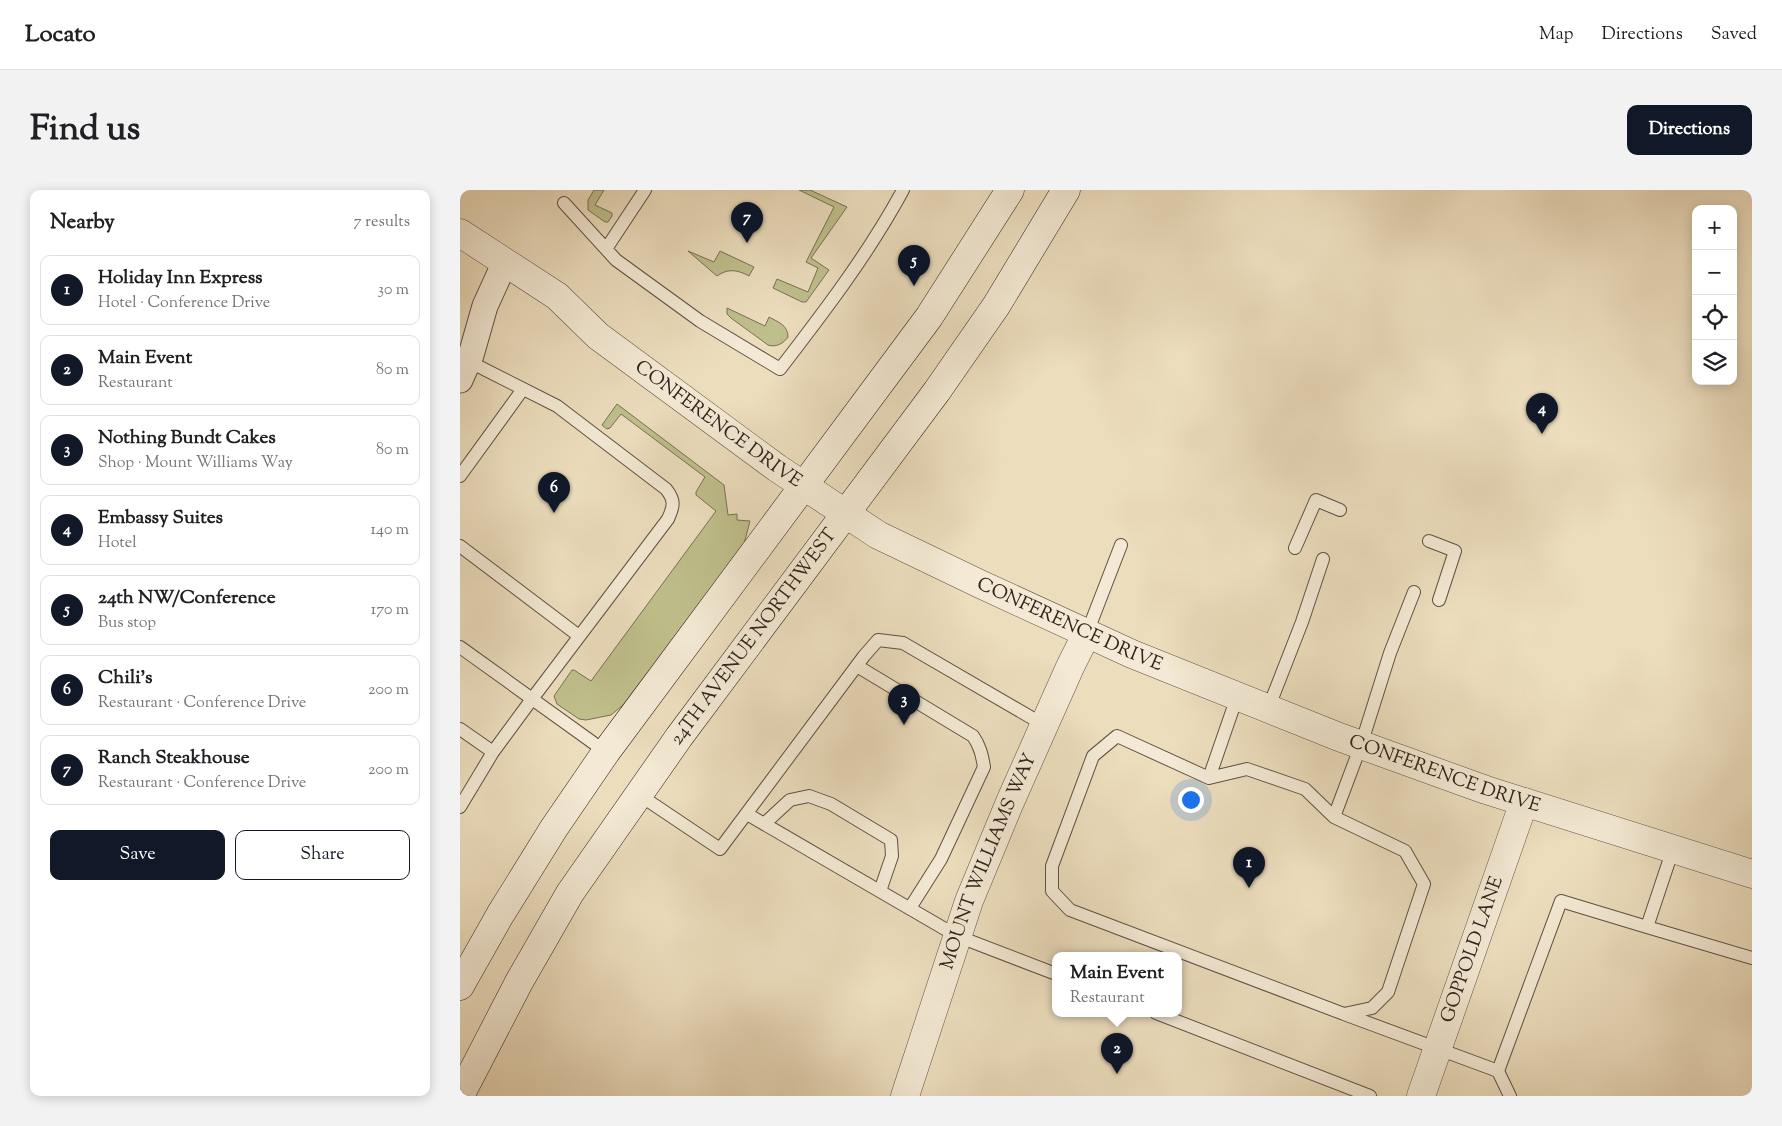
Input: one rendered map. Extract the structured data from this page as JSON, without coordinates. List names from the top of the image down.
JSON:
{
  "streets": {
    "street": [
      "CONFERENCE DRIVE",
      "24TH AVENUE NORTHWEST",
      "MOUNT WILLIAMS WAY",
      "GOPPOLD LANE"
    ]
  },
  "crossings": [
    ["CONFERENCE DRIVE", "24TH AVENUE NORTHWEST"],
    ["CONFERENCE DRIVE", "MOUNT WILLIAMS WAY"],
    ["CONFERENCE DRIVE", "GOPPOLD LANE"]
  ],
  "page": {
    "header": "Locato",
    "nav": ["Map", "Directions", "Saved"],
    "title": "Find us",
    "buttons": [
      "Directions",
      ["Save", "Share"]
    ],
    "heading": ["Nearby", "7 results"],
    "pins": [
      "7",
      "5",
      "4",
      "6",
      "3",
      "1",
      "2"
    ],
    "map_buttons": ["+", "−"],
    "list": [
      {
        "mark": "1",
        "name": "Holiday Inn Express",
        "note": "Hotel · Conference Drive",
        "value": "30 m"
      },
      {
        "mark": "2",
        "name": "Main Event",
        "note": "Restaurant",
        "value": "80 m"
      },
      {
        "mark": "3",
        "name": "Nothing Bundt Cakes",
        "note": "Shop · Mount Williams Way",
        "value": "80 m"
      },
      {
        "mark": "4",
        "name": "Embassy Suites",
        "note": "Hotel",
        "value": "140 m"
      },
      {
        "mark": "5",
        "name": "24th NW/Conference",
        "note": "Bus stop",
        "value": "170 m"
      },
      {
        "mark": "6",
        "name": "Chili's",
        "note": "Restaurant · Conference Drive",
        "value": "200 m"
      },
      {
        "mark": "7",
        "name": "Ranch Steakhouse",
        "note": "Restaurant · Conference Drive",
        "value": "200 m"
      }
    ],
    "popup": ["Main Event", "Restaurant"]
  }
}
